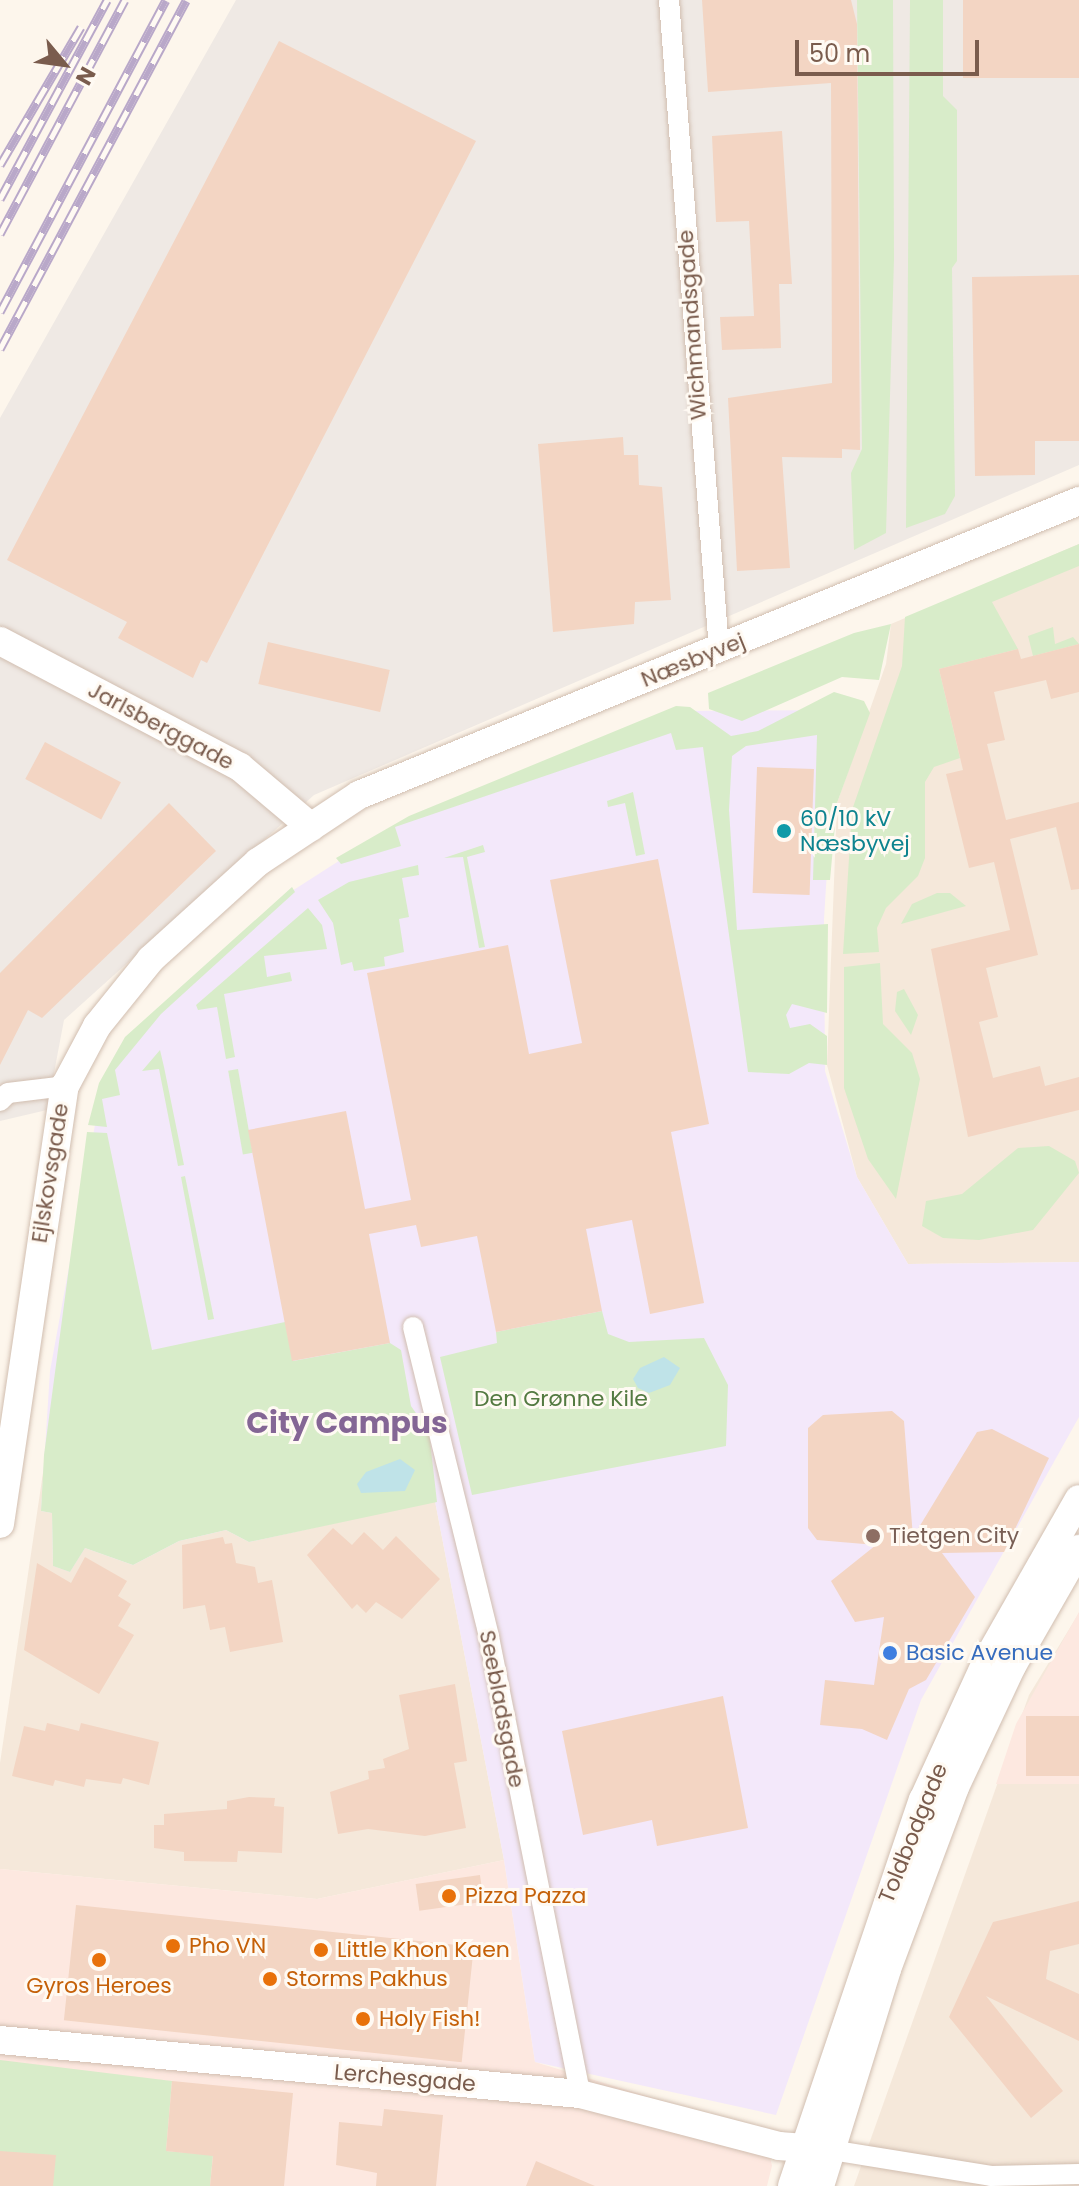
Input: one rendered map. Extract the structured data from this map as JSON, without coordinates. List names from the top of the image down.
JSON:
{
  "streets": {
    "street": [
      "Wichmandsgade",
      "Næsbyvej",
      "Jarlsberggade",
      "Ejlskovsgade",
      "Seebladsgade",
      "Toldbodgade",
      "Lerchesgade"
    ]
  },
  "crossings": [
    ["Wichmandsgade", "Næsbyvej"],
    ["Næsbyvej", "Jarlsberggade"],
    ["Næsbyvej", "Ejlskovsgade"],
    ["Jarlsberggade", "Ejlskovsgade"],
    ["Seebladsgade", "Lerchesgade"],
    ["Toldbodgade", "Lerchesgade"]
  ],
  "districts": ["City Campus"],
  "parks": ["Den Grønne Kile"],
  "places": [
    "60/10 kV Næsbyvej",
    "Tietgen City",
    "Basic Avenue",
    "Pizza Pazza",
    "Pho VN",
    "Little Khon Kaen",
    "Gyros Heroes",
    "Storms Pakhus",
    "Holy Fish!"
  ],
  "scale_bar": "50 m",
  "north": "bottom right"
}
